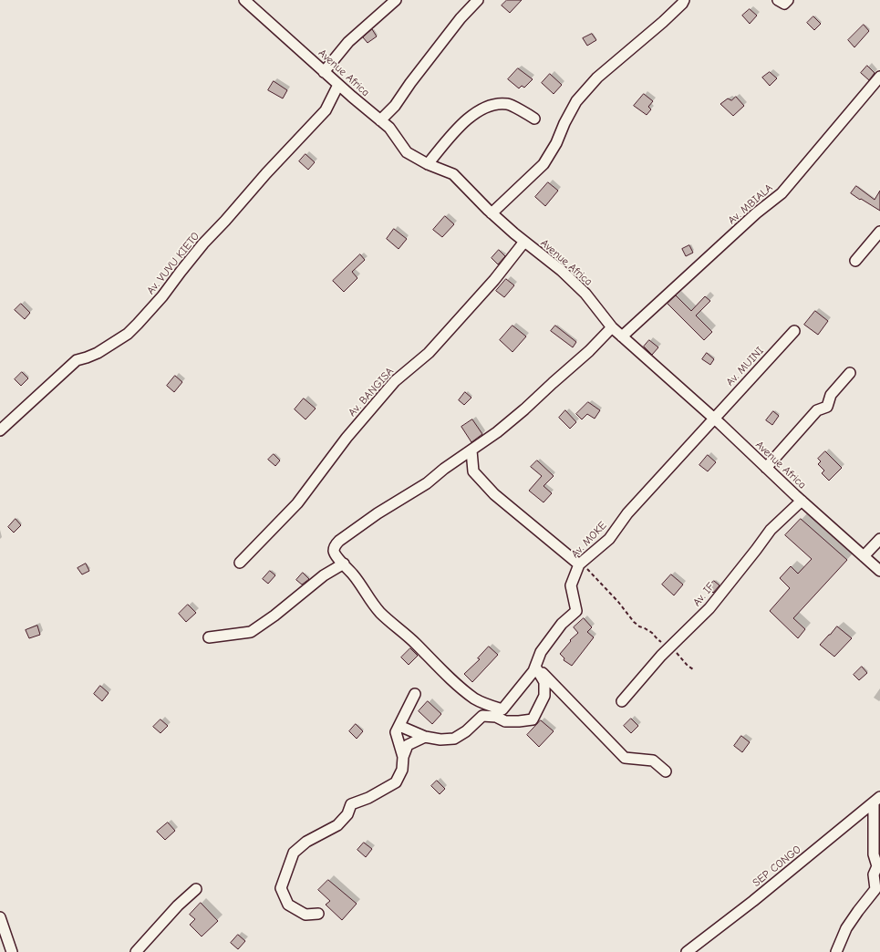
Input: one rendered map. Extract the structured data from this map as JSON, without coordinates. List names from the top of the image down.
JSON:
{
  "streets": {
    "street": [
      "Avenue Africa",
      "Av. MBIALA",
      "Av. VUVU KIETO",
      "Av. MUINI",
      "Av. BANGISA",
      "Av. MOKE",
      "Av. IF",
      "SEP CONGO"
    ]
  },
  "crossings": [
    ["Avenue Africa", "Av. MBIALA"],
    ["Avenue Africa", "Av. VUVU KIETO"],
    ["Avenue Africa", "Av. MUINI"],
    ["Avenue Africa", "Av. BANGISA"],
    ["Avenue Africa", "Av. MOKE"],
    ["Avenue Africa", "Av. IF"],
    ["Av. MUINI", "Av. MOKE"]
  ]
}
